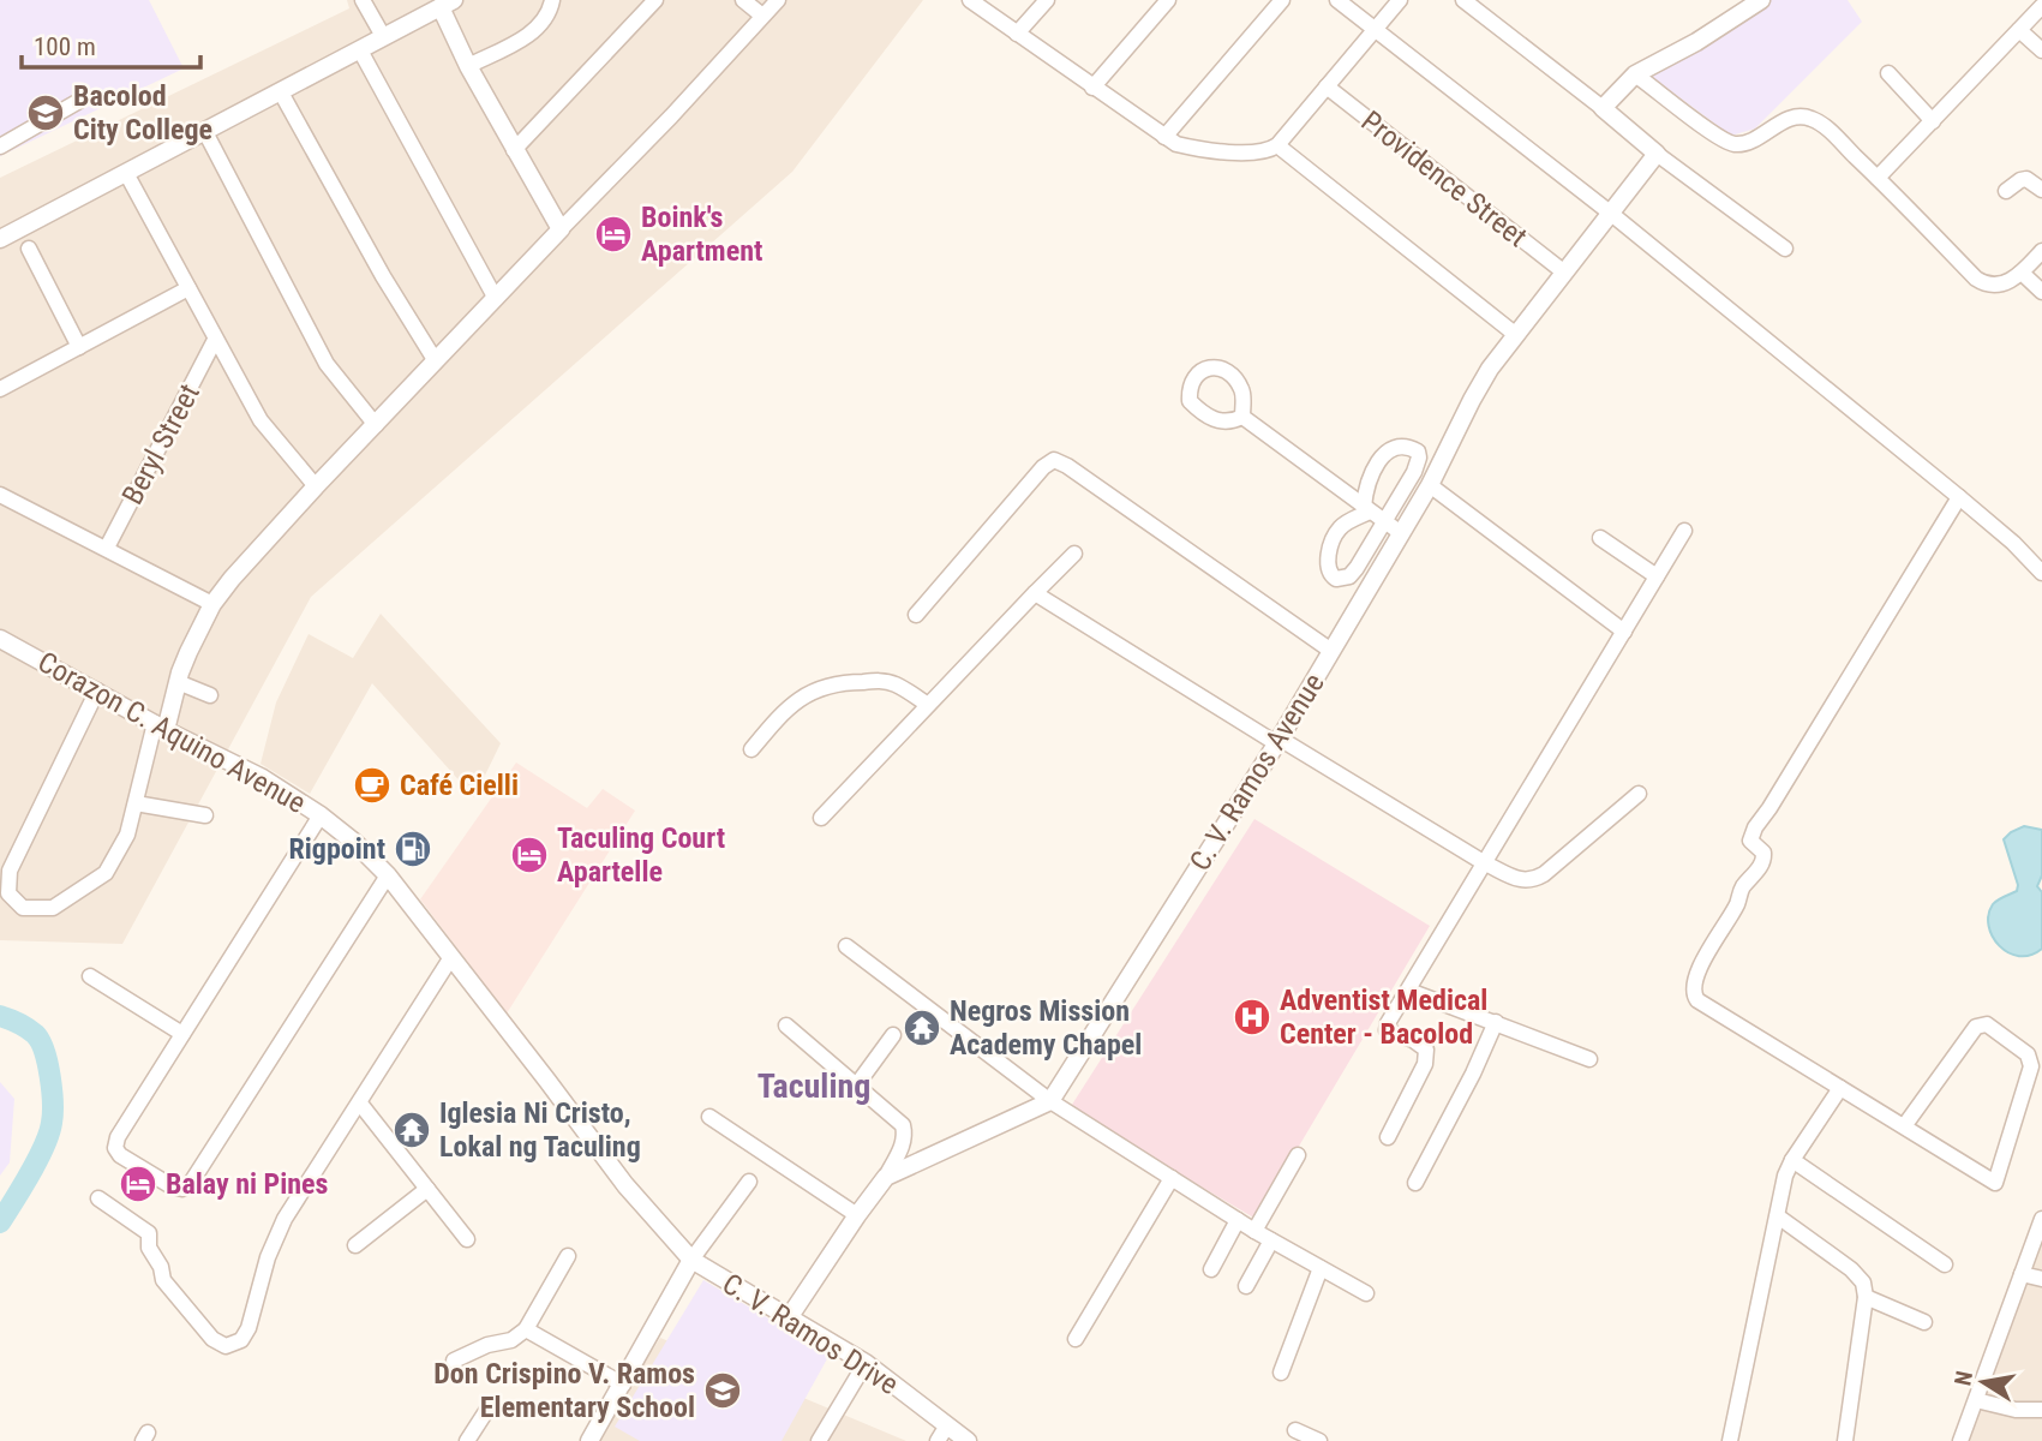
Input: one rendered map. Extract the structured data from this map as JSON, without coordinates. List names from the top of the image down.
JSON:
{
  "streets": {
    "street": [
      "Providence Street",
      "Beryl Street",
      "Corazon C. Aquino Avenue",
      "C. V. Ramos Avenue",
      "C. V. Ramos Drive"
    ]
  },
  "crossings": [
    ["Providence Street", "C. V. Ramos Avenue"],
    ["Corazon C. Aquino Avenue", "C. V. Ramos Drive"]
  ],
  "districts": ["Taculing"],
  "places": {
    "school or university": ["Bacolod City College", "Don Crispino V. Ramos Elementary School"],
    "hotel": ["Boink's Apartment", "Taculing Court Apartelle", "Balay ni Pines"],
    "cafe": ["Café Cielli"],
    "fuel station": ["Rigpoint"],
    "hospital": ["Adventist Medical Center - Bacolod"],
    "temple": ["Negros Mission Academy Chapel", "Iglesia Ni Cristo, Lokal ng Taculing"]
  },
  "scale_bar": "100 m",
  "north": "left"
}
